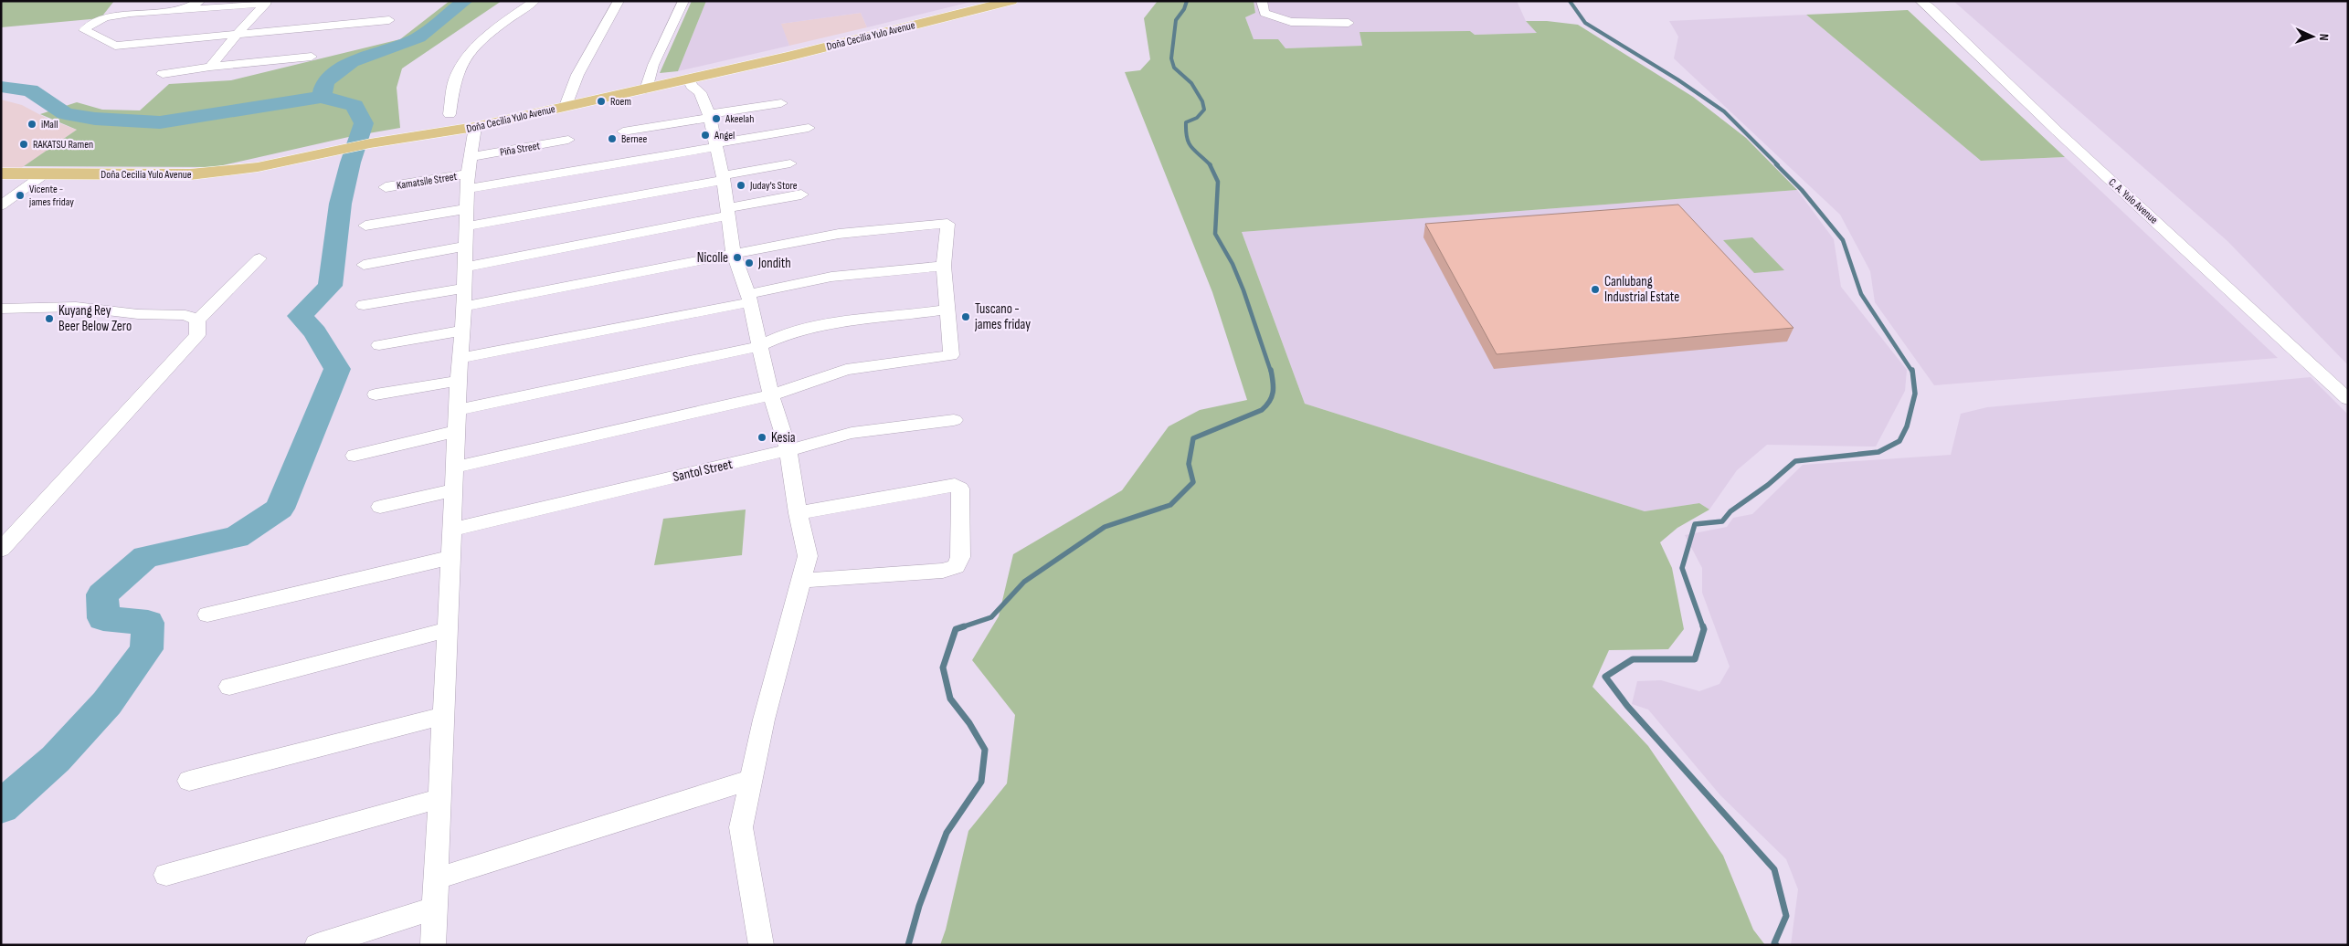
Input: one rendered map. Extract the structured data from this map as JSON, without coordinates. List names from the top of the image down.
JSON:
{
  "streets": {
    "main road": ["Doña Cecilia Yulo Avenue"],
    "street": [
      "Piña Street",
      "Kamatsile Street",
      "C. A. Yulo Avenue",
      "Santol Street"
    ]
  },
  "crossings": [
    ["Piña Street", "Kamatsile Street"]
  ],
  "places": [
    "Roem",
    "Akeelah",
    "iMall",
    "Angel",
    "Bernee",
    "RAKATSU Ramen",
    "Juday's Store",
    "Vicente - james friday",
    "Nicolle",
    "Jondith",
    "Canlubang Industrial Estate",
    "Tuscano - james friday",
    "Kuyang Rey Beer Below Zero",
    "Kesia"
  ],
  "north": "right"
}
